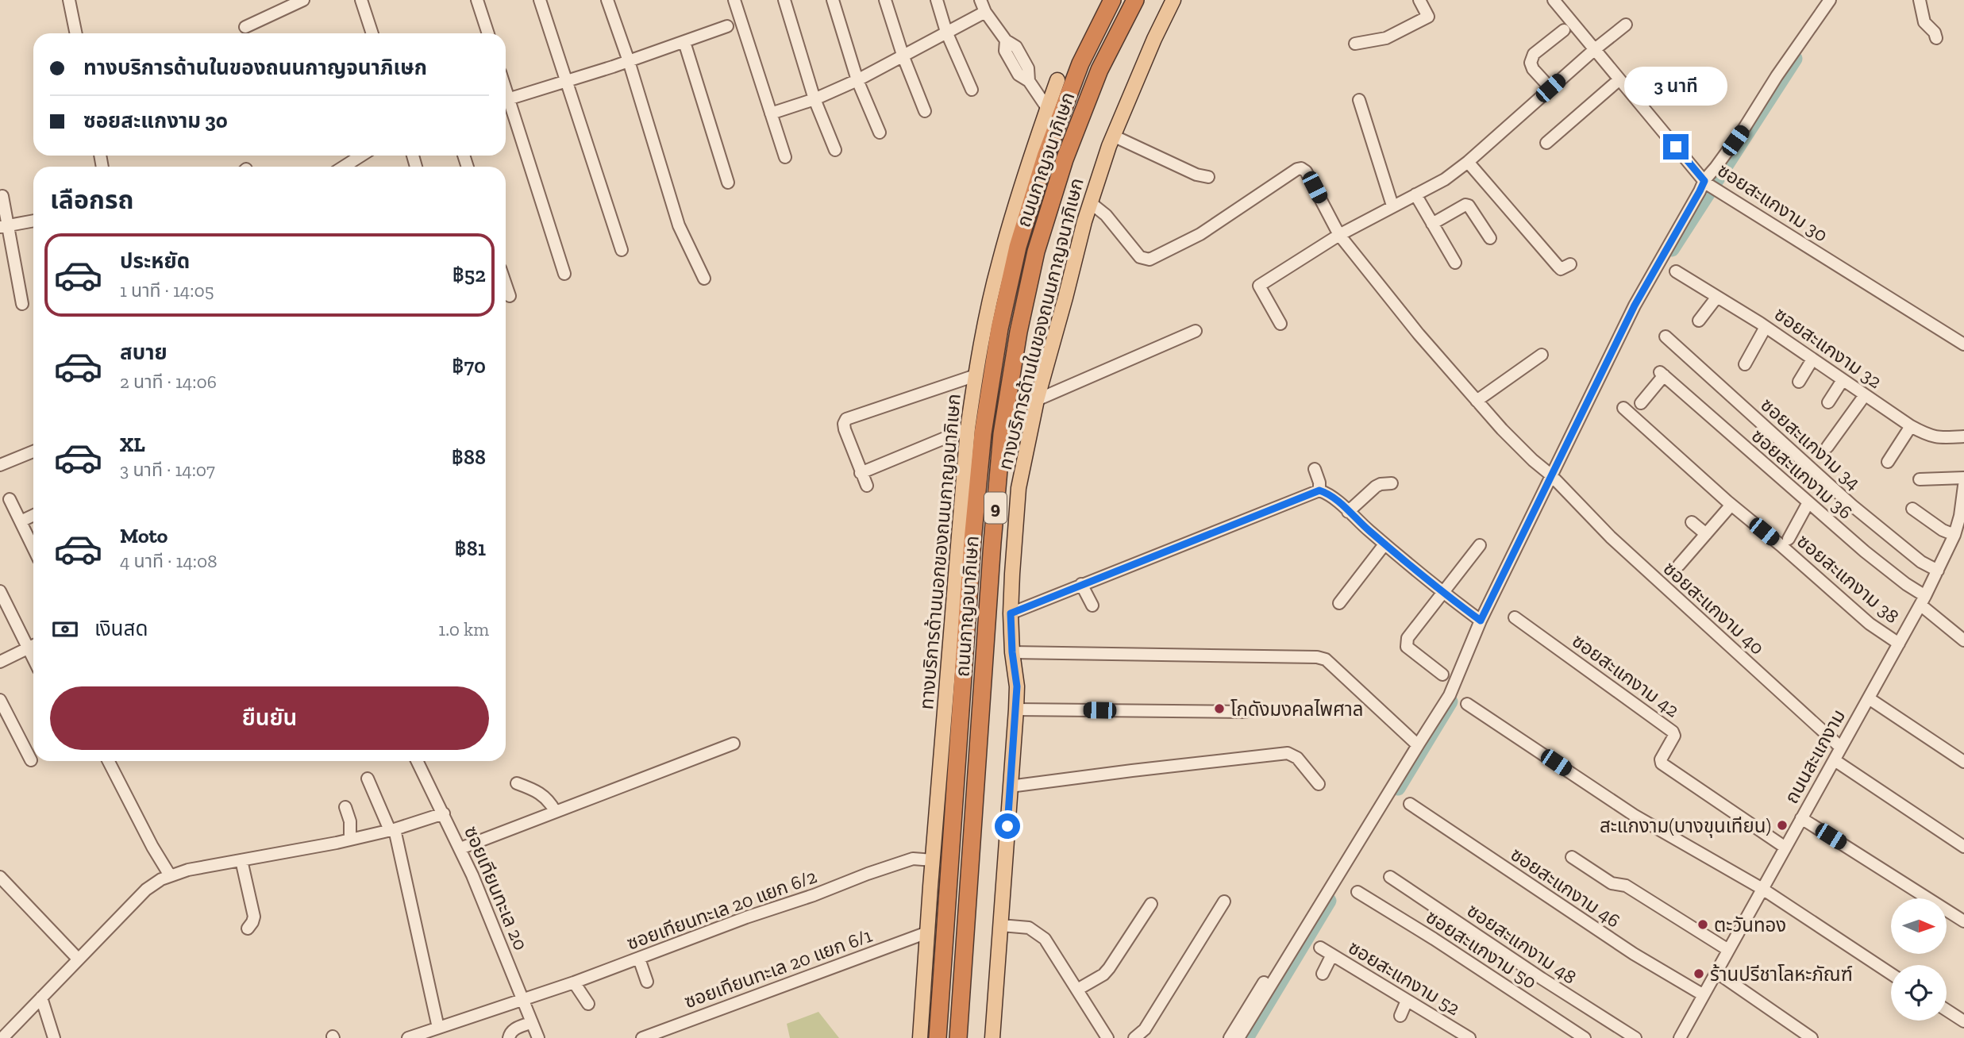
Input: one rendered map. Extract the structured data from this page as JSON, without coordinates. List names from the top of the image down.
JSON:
{
  "streets": {
    "highway": ["ถนนกาญจนาภิเษก", "9"],
    "main road": ["ทางบริการด้านในของถนนกาญจนาภิเษก", "ทางบริการด้านนอกของถนนกาญจนาภิเษก"],
    "street": [
      "ซอยสะแกงาม 30",
      "ซอยสะแกงาม 32",
      "ซอยสะแกงาม 34",
      "ซอยสะแกงาม 36",
      "ซอยสะแกงาม 38",
      "ซอยสะแกงาม 40",
      "ซอยสะแกงาม 42",
      "ถนนสะแกงาม",
      "ซอยสะแกงาม 46",
      "ซอยเทียนทะเล 20",
      "ซอยเทียนทะเล 20 แยก 6/2",
      "ซอยสะแกงาม 48",
      "ซอยสะแกงาม 50",
      "ซอยเทียนทะเล 20 แยก 6/1",
      "ซอยสะแกงาม 52"
    ]
  },
  "crossings": [
    ["ทางบริการด้านในของถนนกาญจนาภิเษก", "ซอยสะแกงาม 40"],
    ["ซอยสะแกงาม 34", "ถนนสะแกงาม"],
    ["ซอยสะแกงาม 36", "ถนนสะแกงาม"],
    ["ทางบริการด้านนอกของถนนกาญจนาภิเษก", "ซอยเทียนทะเล 20 แยก 6/2"],
    ["ทางบริการด้านนอกของถนนกาญจนาภิเษก", "ซอยเทียนทะเล 20 แยก 6/1"],
    ["ซอยสะแกงาม 38", "ถนนสะแกงาม"],
    ["ซอยสะแกงาม 40", "ถนนสะแกงาม"],
    ["ซอยสะแกงาม 42", "ถนนสะแกงาม"],
    ["ถนนสะแกงาม", "ซอยสะแกงาม 46"],
    ["ซอยเทียนทะเล 20", "ซอยเทียนทะเล 20 แยก 6/2"]
  ],
  "places": [
    "โกดังมงคลไพศาล",
    "สะแกงาม(บางขุนเทียน)",
    "ตะวันทอง",
    "ร้านปรีชาโลหะภัณฑ์"
  ],
  "north": "right",
  "page": {
    "banner": ["ทางบริการด้านในของถนนกาญจนาภิเษก", "ซอยสะแกงาม 30"],
    "bubble": "3 นาที",
    "heading": "เลือกรถ",
    "list": [
      {
        "name": "ประหยัด",
        "note": "1 นาที · 14:05",
        "value": "฿52"
      },
      {
        "name": "สบาย",
        "note": "2 นาที · 14:06",
        "value": "฿70"
      },
      {
        "name": "XL",
        "note": "3 นาที · 14:07",
        "value": "฿88"
      },
      {
        "name": "Moto",
        "note": "4 นาที · 14:08",
        "value": "฿81"
      }
    ],
    "pay": ["เงินสด", "1.0 km"],
    "buttons": "ยืนยัน"
  }
}
